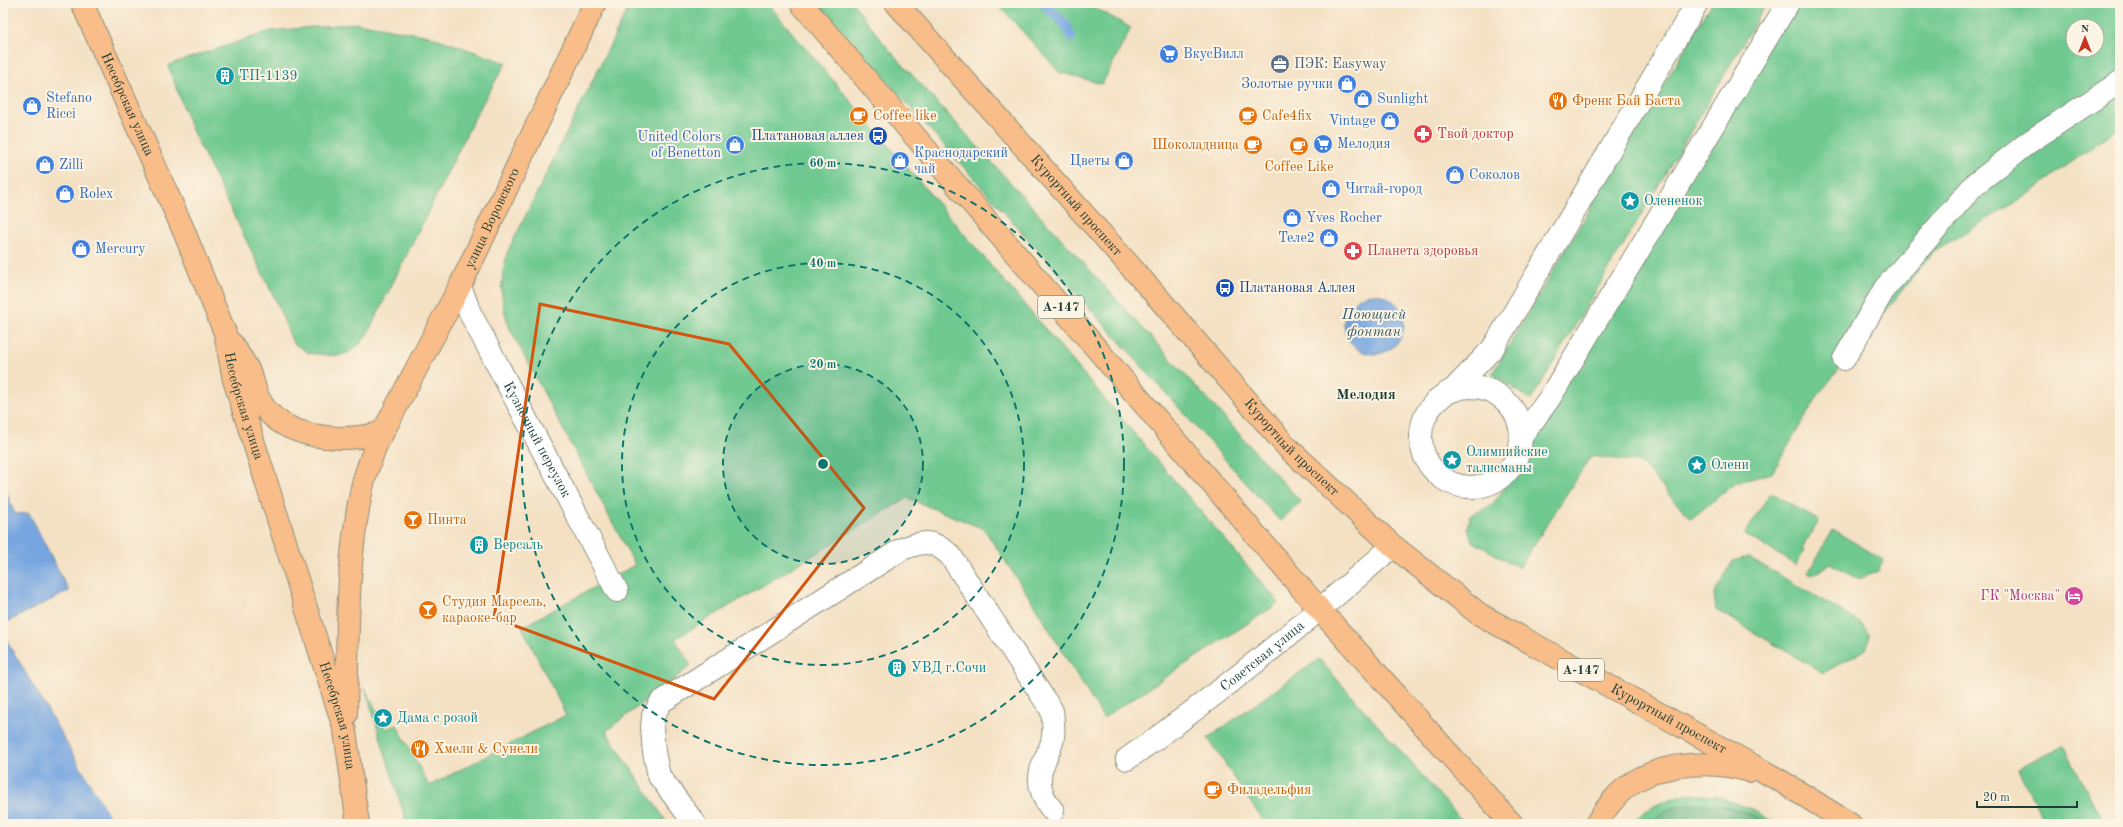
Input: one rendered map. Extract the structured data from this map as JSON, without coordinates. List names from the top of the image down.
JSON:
{
  "streets": {
    "main road": [
      "Несебрская улица",
      "Курортный проспект",
      "улица Воровского",
      "А-147"
    ],
    "street": ["Кузнечный переулок", "Советская улица"]
  },
  "crossings": [
    ["Несебрская улица", "улица Воровского"],
    ["Курортный проспект", "Советская улица"],
    ["улица Воровского", "Кузнечный переулок"],
    ["А-147", "Советская улица"]
  ],
  "districts": ["Мелодия"],
  "water": ["Поющией фонтан"],
  "places": {
    "supermarket": ["ВкусВилл", "Мелодия"],
    "office": ["ПЭК: Easyway"],
    "building": ["ТП-1139", "Версаль", "УВД г.Сочи"],
    "shop": [
      "Золотые ручки",
      "Sunlight",
      "Stefano Ricci",
      "Vintage",
      "United Colors of Benetton",
      "Краснодарский чай",
      "Цветы",
      "Zilli",
      "Соколов",
      "Читай-город",
      "Rolex",
      "Yves Rocher",
      "Теле2",
      "Mercury"
    ],
    "restaurant": ["Френк Бай Баста", "Хмели & Сунели"],
    "cafe": [
      "Coffee like",
      "Cafe4fix",
      "Шоколадница",
      "Coffee Like",
      "Филадельфия"
    ],
    "pharmacy": ["Твой доктор", "Планета здоровья"],
    "bus stop": ["Платановая аллея", "Платановая Аллея"],
    "place": [
      "Олененок",
      "Олимпийские талисманы",
      "Олени",
      "Дама с розой"
    ],
    "bar": ["Пинта", "Студия Марсель, караоке-бар"],
    "hotel": ["ГК \"Москва\""]
  },
  "scale_bar": "20 m",
  "north": "top",
  "rings": ["60 m", "40 m", "20 m"]
}
